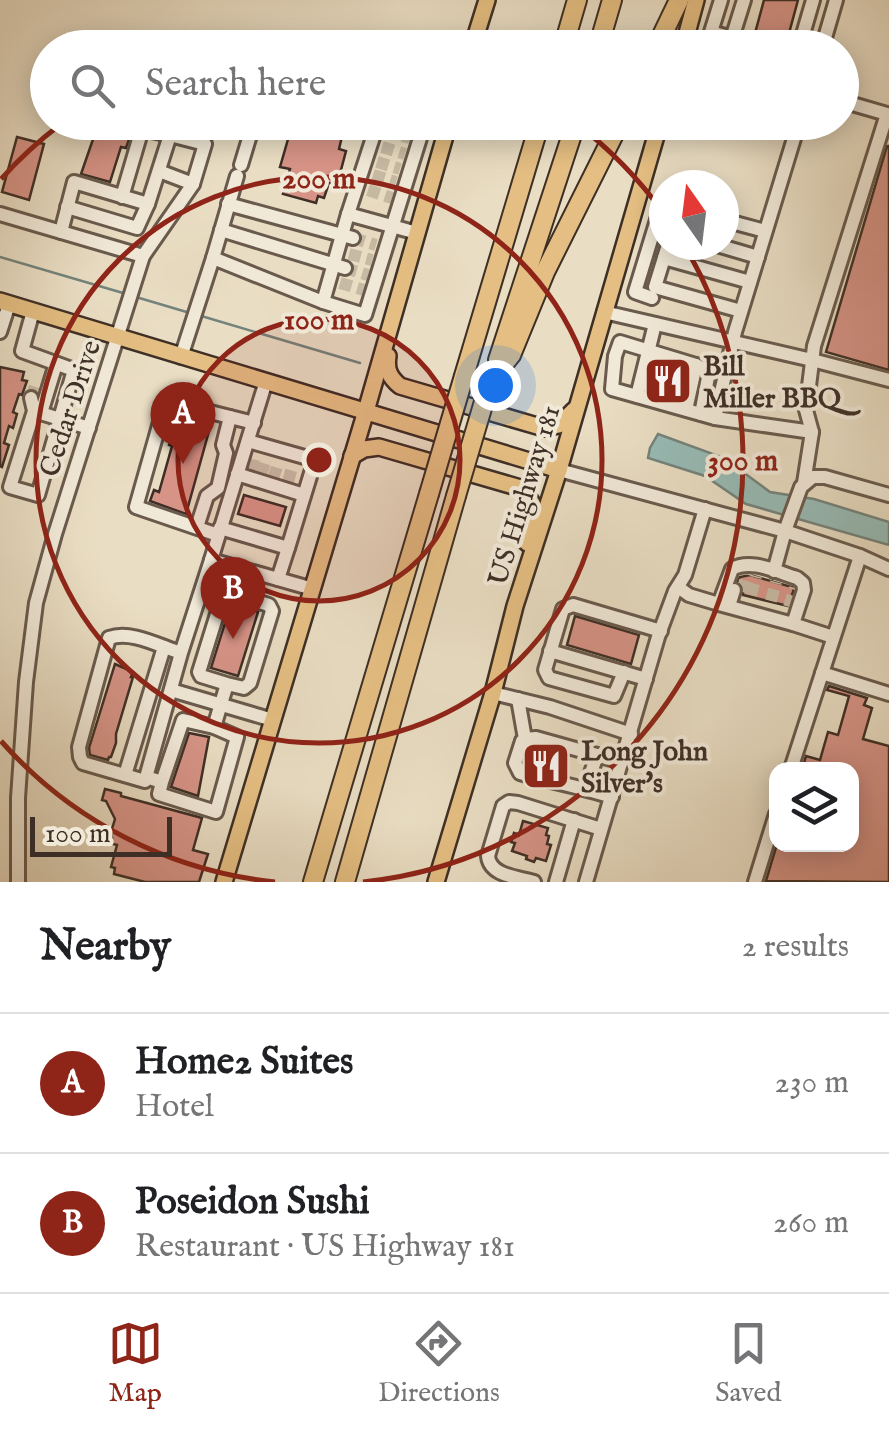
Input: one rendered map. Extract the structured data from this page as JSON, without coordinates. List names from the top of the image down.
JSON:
{
  "streets": {
    "main road": ["US Highway 181"],
    "street": ["Cedar Drive"]
  },
  "places": {
    "restaurant": ["Bill Miller BBQ", "Long John Silver's"]
  },
  "scale_bar": "100 m",
  "north": "top",
  "page": {
    "search": "Search here",
    "pins": ["A", "B"],
    "scale": "100 m",
    "heading": ["Nearby", "2 results"],
    "list": [
      {
        "mark": "A",
        "name": "Home2 Suites",
        "note": "Hotel",
        "value": "230 m"
      },
      {
        "mark": "B",
        "name": "Poseidon Sushi",
        "note": "Restaurant · US Highway 181",
        "value": "260 m"
      }
    ],
    "nav": ["Map", "Directions", "Saved"]
  },
  "rings": ["200 m", "100 m", "300 m"]
}
